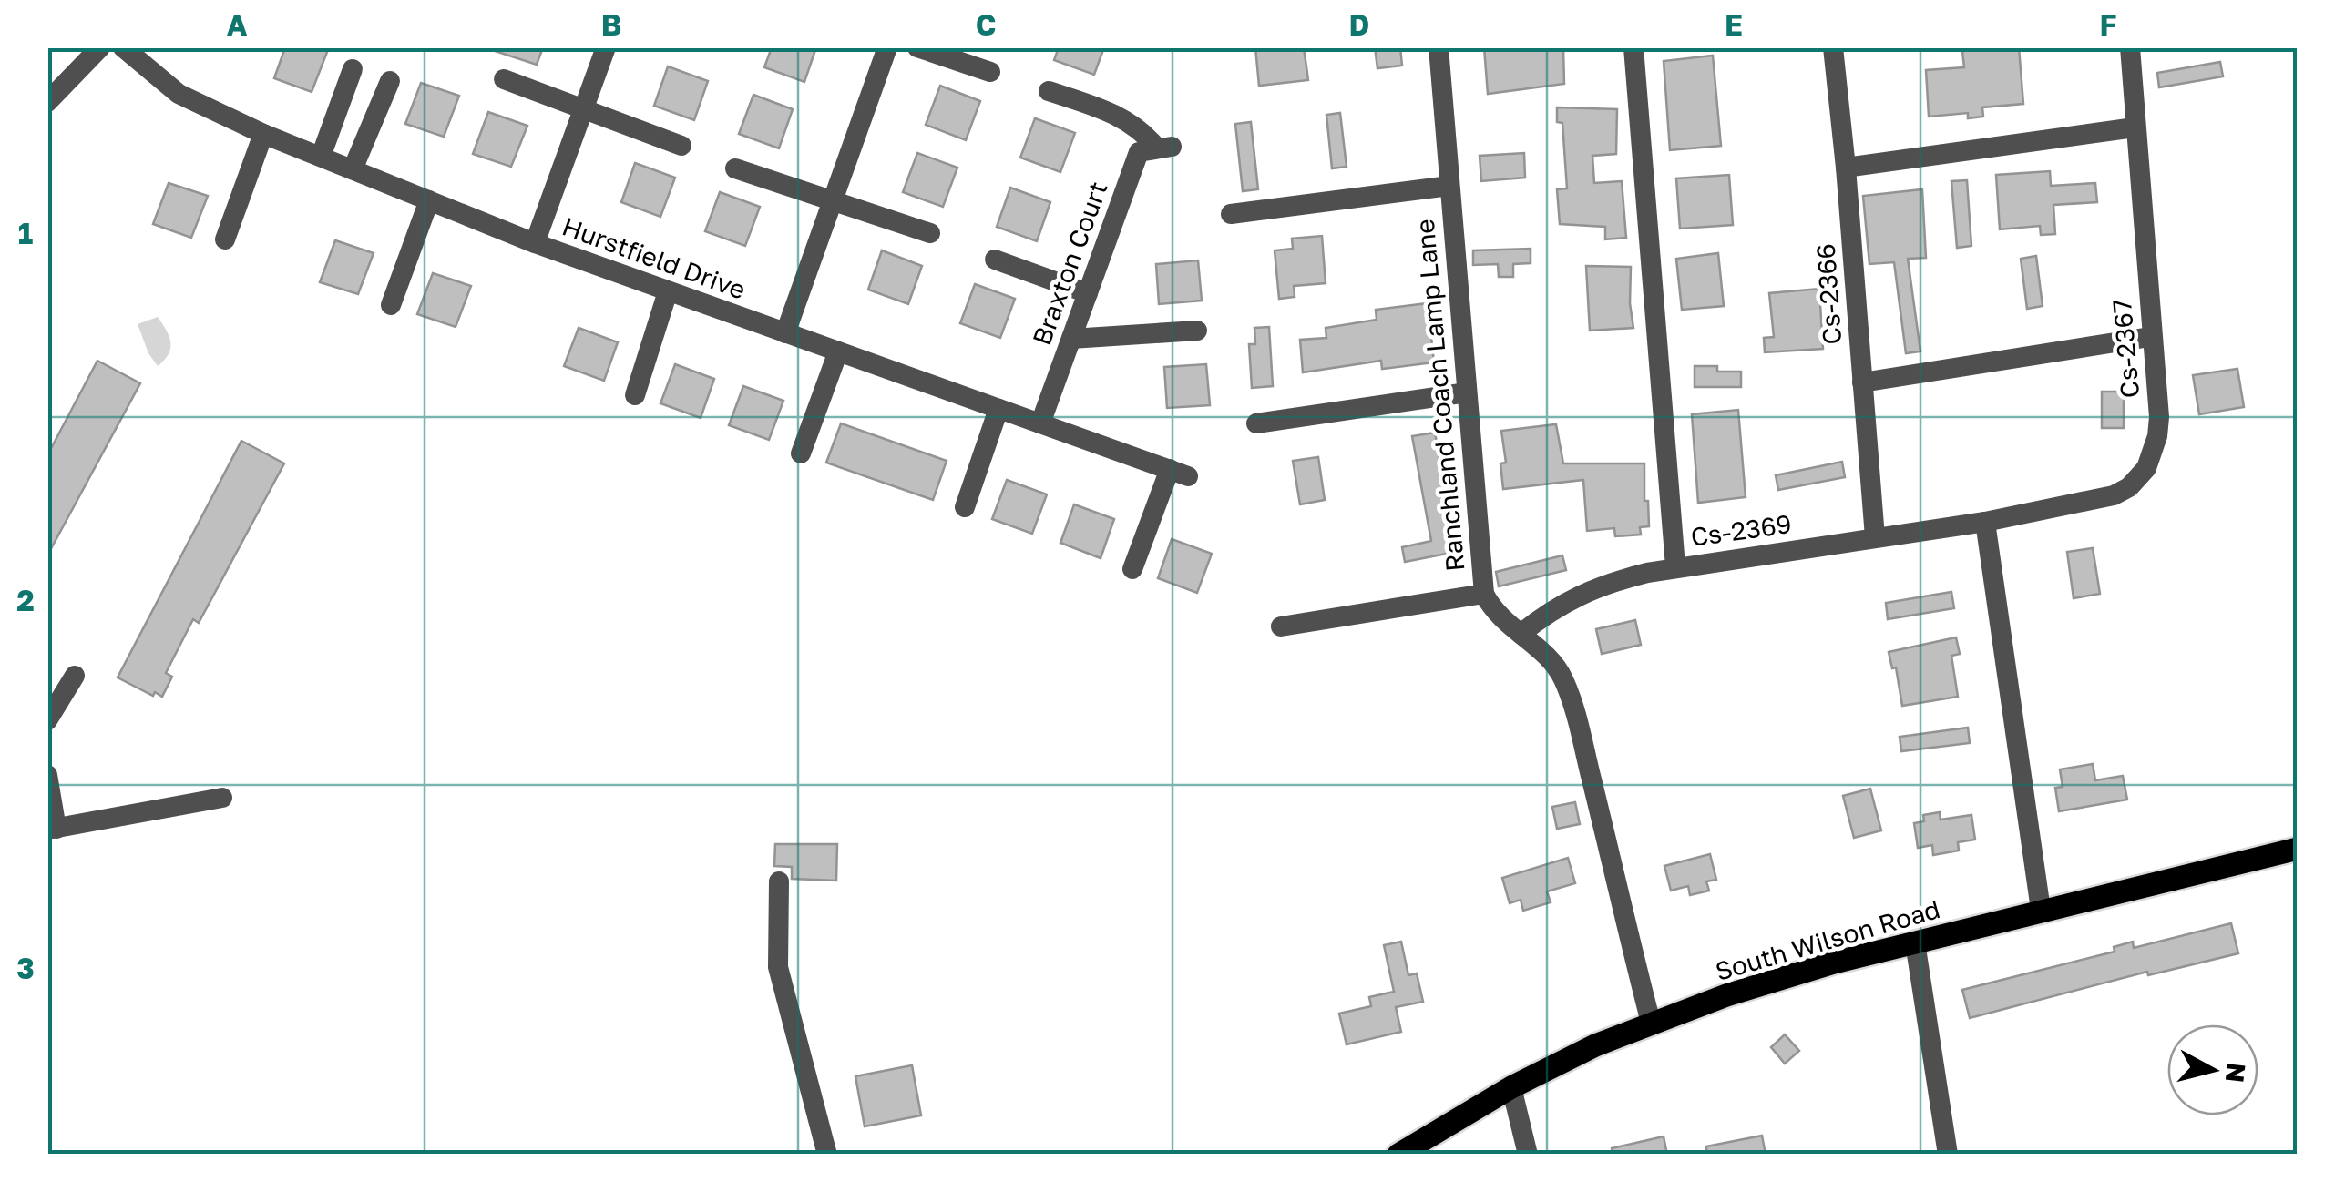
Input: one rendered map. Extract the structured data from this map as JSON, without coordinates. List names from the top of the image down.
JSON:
{
  "streets": {
    "main road": ["South Wilson Road"],
    "street": [
      "Hurstfield Drive",
      "Braxton Court",
      "Cs-2366",
      "Cs-2367",
      "Ranchland Coach Lamp Lane",
      "Cs-2369"
    ]
  },
  "crossings": [
    ["Hurstfield Drive", "Braxton Court"],
    ["Cs-2366", "Cs-2369"],
    ["Cs-2367", "Cs-2369"],
    ["Ranchland Coach Lamp Lane", "Cs-2369"],
    ["Ranchland Coach Lamp Lane", "South Wilson Road"]
  ],
  "north": "right",
  "grid": {
    "columns": [
      "A",
      "B",
      "C",
      "D",
      "E",
      "F"
    ],
    "rows": ["1", "2", "3"]
  }
}
